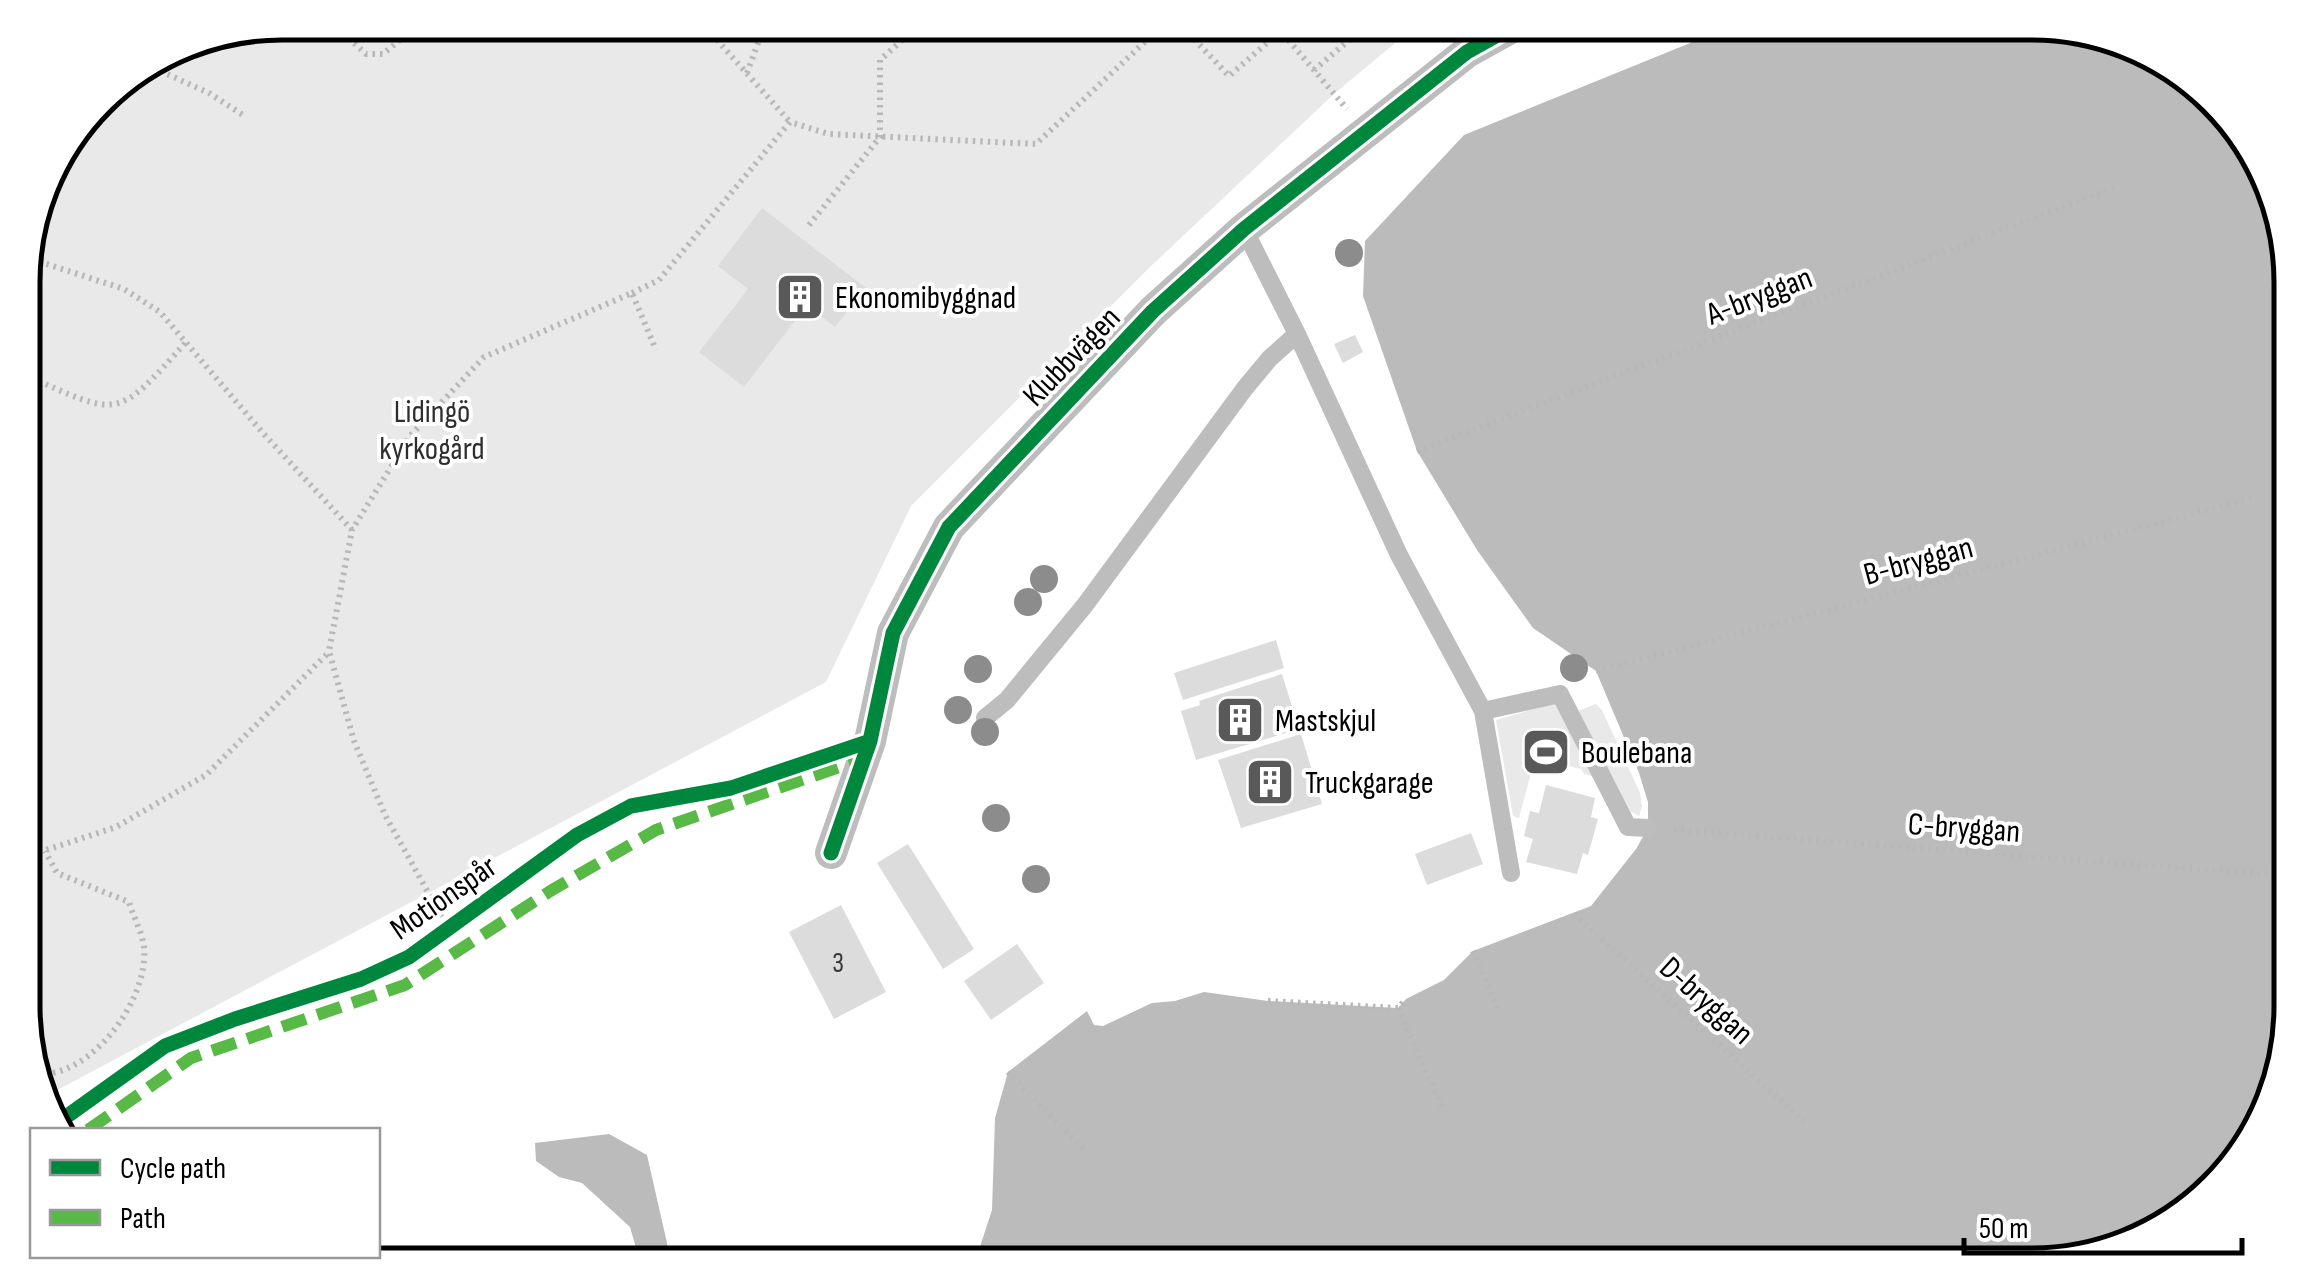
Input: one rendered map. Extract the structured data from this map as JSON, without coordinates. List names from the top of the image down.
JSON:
{
  "streets": {
    "street": ["Klubbvägen"],
    "path": [
      "A-bryggan",
      "B-bryggan",
      "C-bryggan",
      "D-bryggan"
    ],
    "cycle path": ["Motionspår"]
  },
  "parks": ["Lidingö kyrkogård"],
  "places": {
    "building": ["Ekonomibyggnad", "Mastskjul", "Truckgarage"],
    "sports": ["Boulebana"]
  },
  "house_numbers": ["3"],
  "legend": ["Cycle path", "Path"],
  "scale_bar": "50 m"
}
